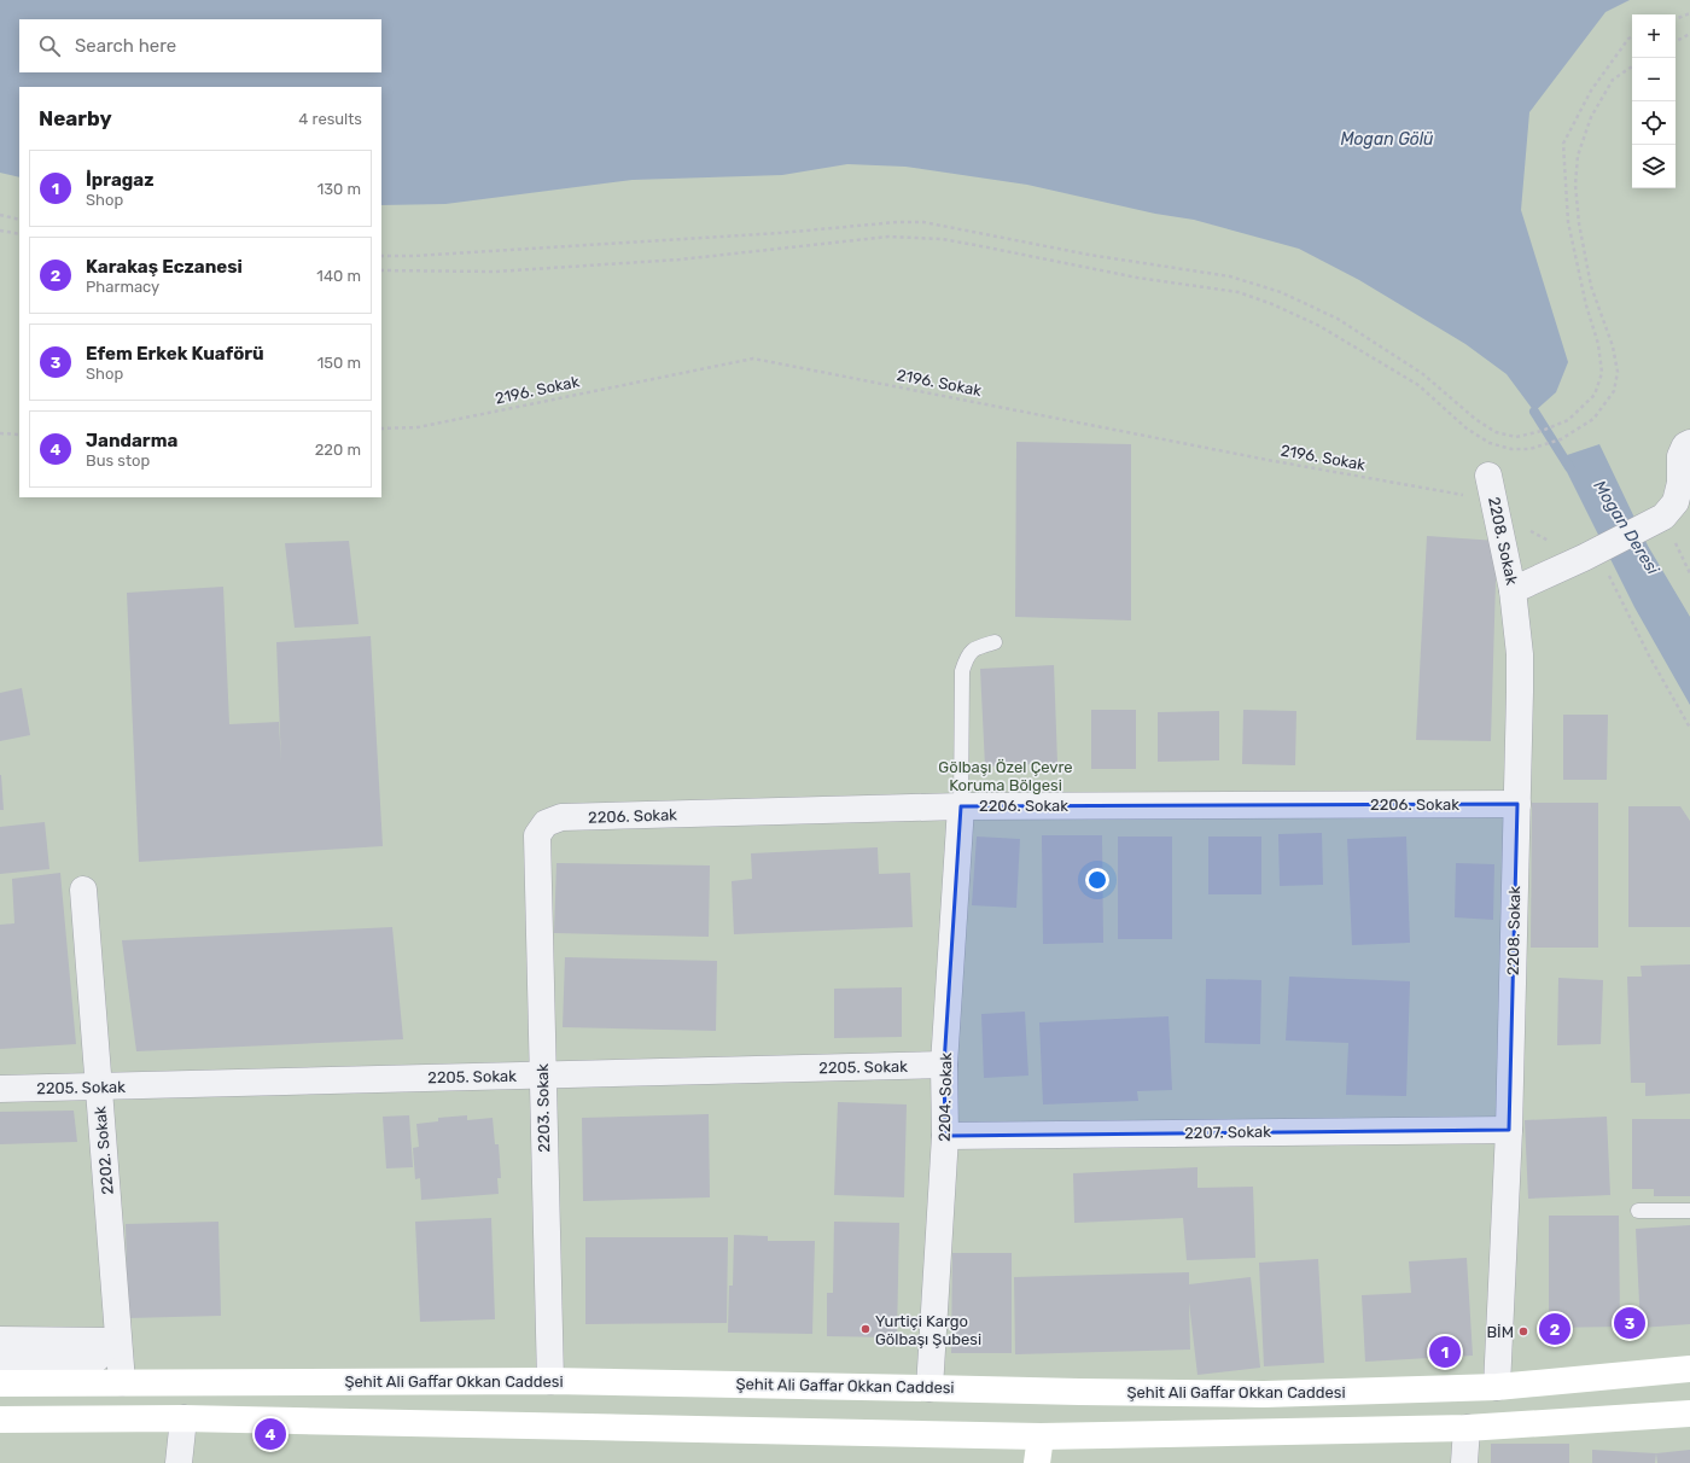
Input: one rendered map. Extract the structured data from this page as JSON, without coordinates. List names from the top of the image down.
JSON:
{
  "streets": {
    "street": [
      "2208. Sokak",
      "2206. Sokak",
      "2205. Sokak",
      "2204. Sokak",
      "2203. Sokak",
      "2207. Sokak",
      "2202. Sokak",
      "Şehit Ali Gaffar Okkan Caddesi"
    ],
    "path": ["2196. Sokak"]
  },
  "crossings": [
    ["2196. Sokak", "2208. Sokak"],
    ["2208. Sokak", "2206. Sokak"],
    ["2208. Sokak", "2207. Sokak"],
    ["2208. Sokak", "Şehit Ali Gaffar Okkan Caddesi"],
    ["2206. Sokak", "2204. Sokak"],
    ["2206. Sokak", "2203. Sokak"],
    ["2205. Sokak", "2204. Sokak"],
    ["2205. Sokak", "2203. Sokak"],
    ["2205. Sokak", "2202. Sokak"],
    ["2204. Sokak", "2207. Sokak"],
    ["2204. Sokak", "Şehit Ali Gaffar Okkan Caddesi"],
    ["2203. Sokak", "Şehit Ali Gaffar Okkan Caddesi"],
    ["2202. Sokak", "Şehit Ali Gaffar Okkan Caddesi"]
  ],
  "water": ["Mogan Gölü", "Mogan Deresi"],
  "parks": ["Gölbaşı Özel Çevre Koruma Bölgesi"],
  "places": ["Yurtiçi Kargo Gölbaşı Şubesi", "BİM"],
  "page": {
    "map_buttons": ["+", "−"],
    "search": "Search here",
    "heading": ["Nearby", "4 results"],
    "list": [
      {
        "mark": "1",
        "name": "İpragaz",
        "note": "Shop",
        "value": "130 m"
      },
      {
        "mark": "2",
        "name": "Karakaş Eczanesi",
        "note": "Pharmacy",
        "value": "140 m"
      },
      {
        "mark": "3",
        "name": "Efem Erkek Kuaförü",
        "note": "Shop",
        "value": "150 m"
      },
      {
        "mark": "4",
        "name": "Jandarma",
        "note": "Bus stop",
        "value": "220 m"
      }
    ],
    "pins": [
      "3",
      "2",
      "1",
      "4"
    ]
  }
}
